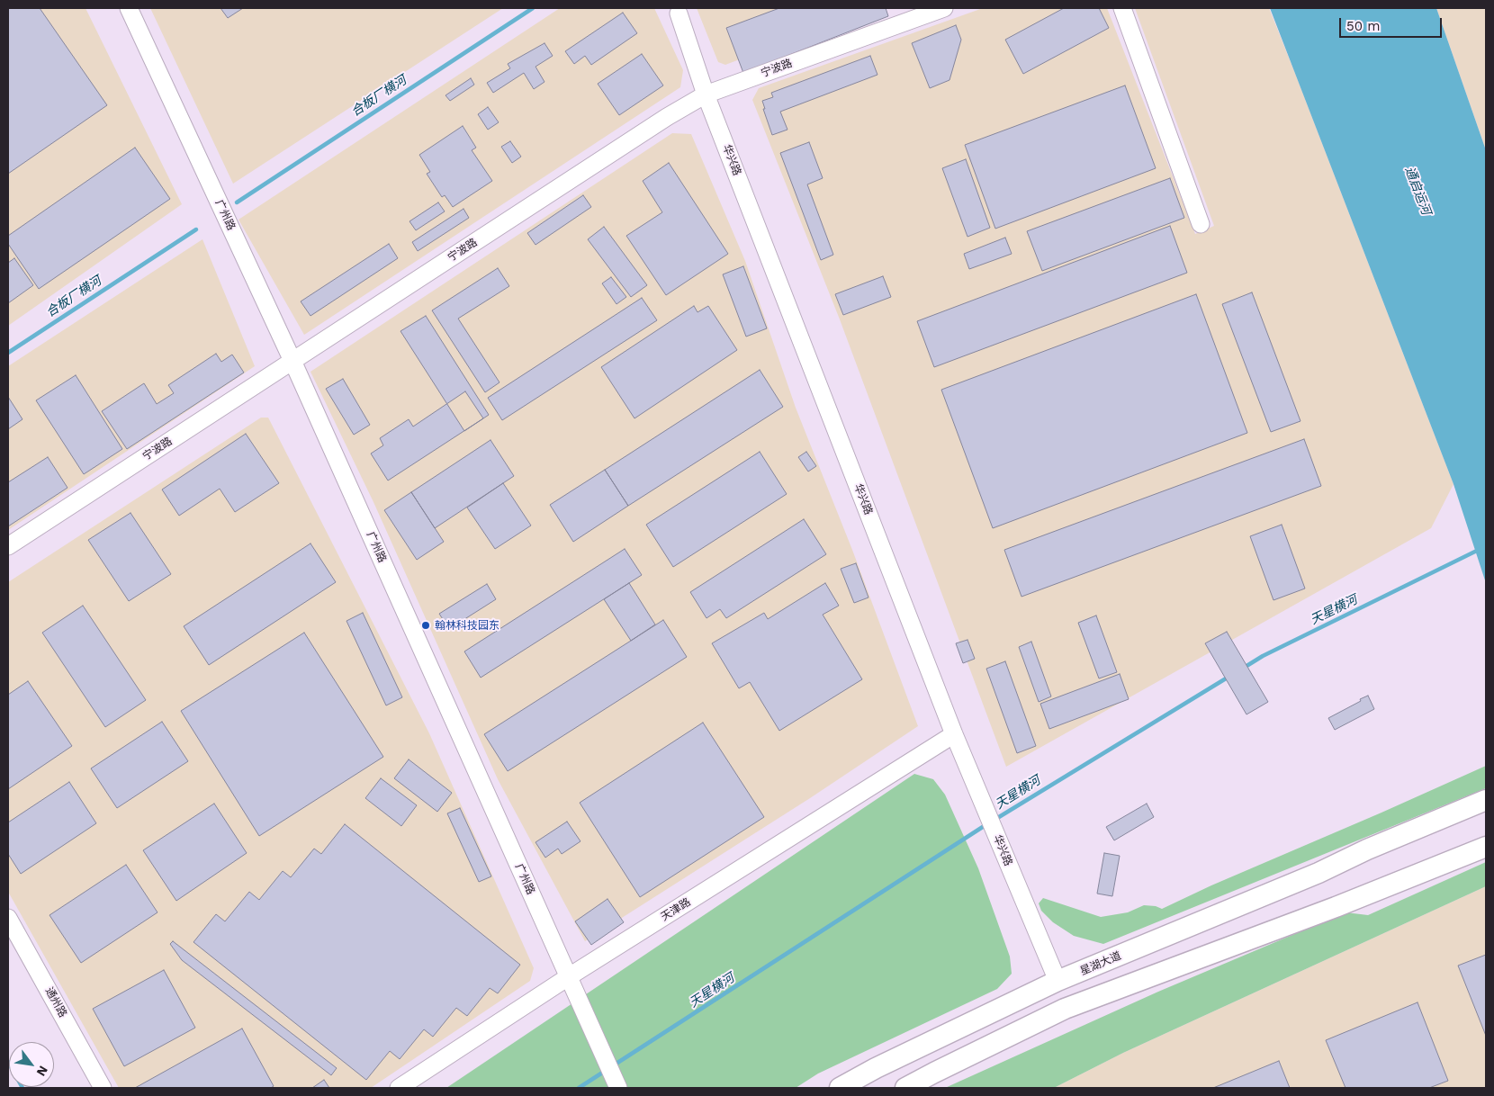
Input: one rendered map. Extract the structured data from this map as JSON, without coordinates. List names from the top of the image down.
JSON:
{
  "streets": {
    "main road": ["星湖大道"],
    "street": [
      "宁波路",
      "华兴路",
      "广州路",
      "天津路",
      "通州路"
    ]
  },
  "crossings": [
    ["宁波路", "华兴路"],
    ["宁波路", "广州路"],
    ["华兴路", "天津路"],
    ["华兴路", "星湖大道"],
    ["广州路", "天津路"]
  ],
  "water": ["合板厂横河", "通启运河", "天星横河"],
  "places": ["翰林科技园东"],
  "scale_bar": "50 m",
  "north": "bottom right"
}
